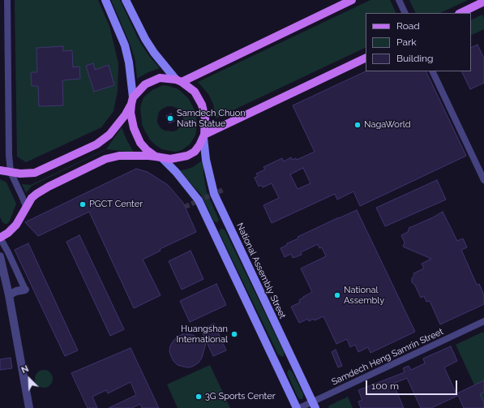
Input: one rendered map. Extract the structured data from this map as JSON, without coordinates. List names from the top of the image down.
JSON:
{
  "streets": {
    "main road": ["National Assembly Street"],
    "street": ["Samdech Heng Samrin Street"]
  },
  "crossings": [
    ["National Assembly Street", "Samdech Heng Samrin Street"]
  ],
  "places": [
    "Samdech Chuon Nath Statue",
    "NagaWorld",
    "PGCT Center",
    "National Assembly",
    "Huangshan International",
    "3G Sports Center"
  ],
  "legend": ["Road", "Park", "Building"],
  "scale_bar": "100 m",
  "north": "top left"
}
